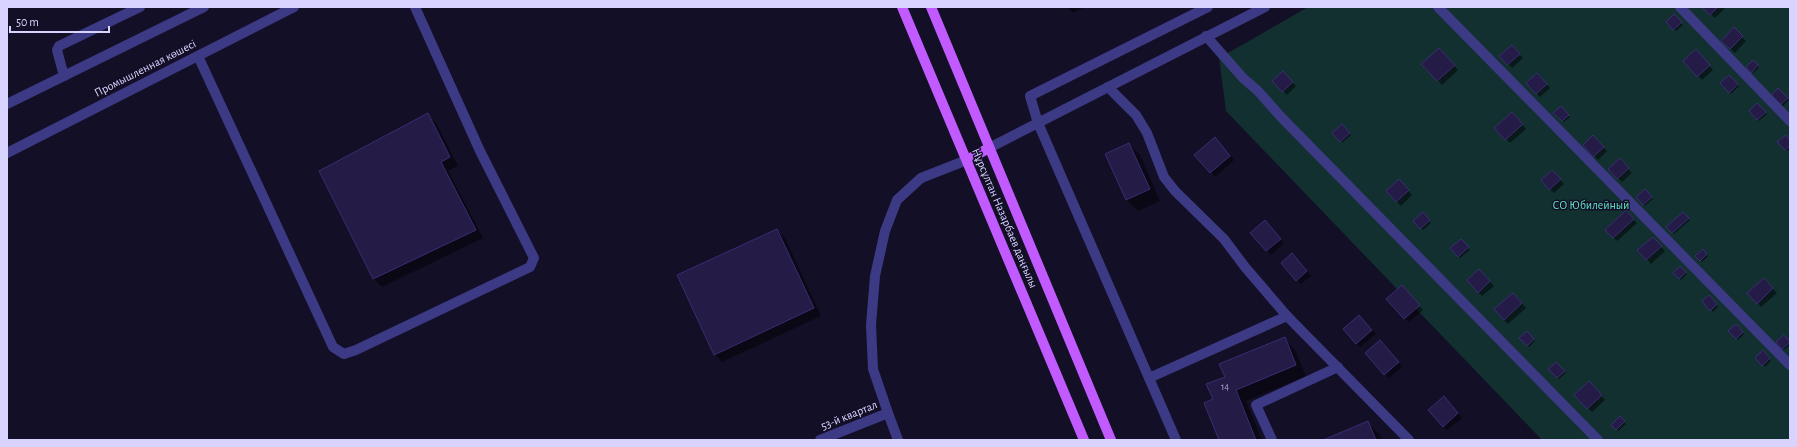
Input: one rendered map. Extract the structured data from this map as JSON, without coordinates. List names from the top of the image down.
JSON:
{
  "streets": {
    "main road": ["Нұрсұлтан Назарбаев даңғылы"],
    "street": ["Промышленная көшесі", "53-й квартал"]
  },
  "parks": ["СО Юбилейный"],
  "house_numbers": ["14"],
  "scale_bar": "50 m"
}
